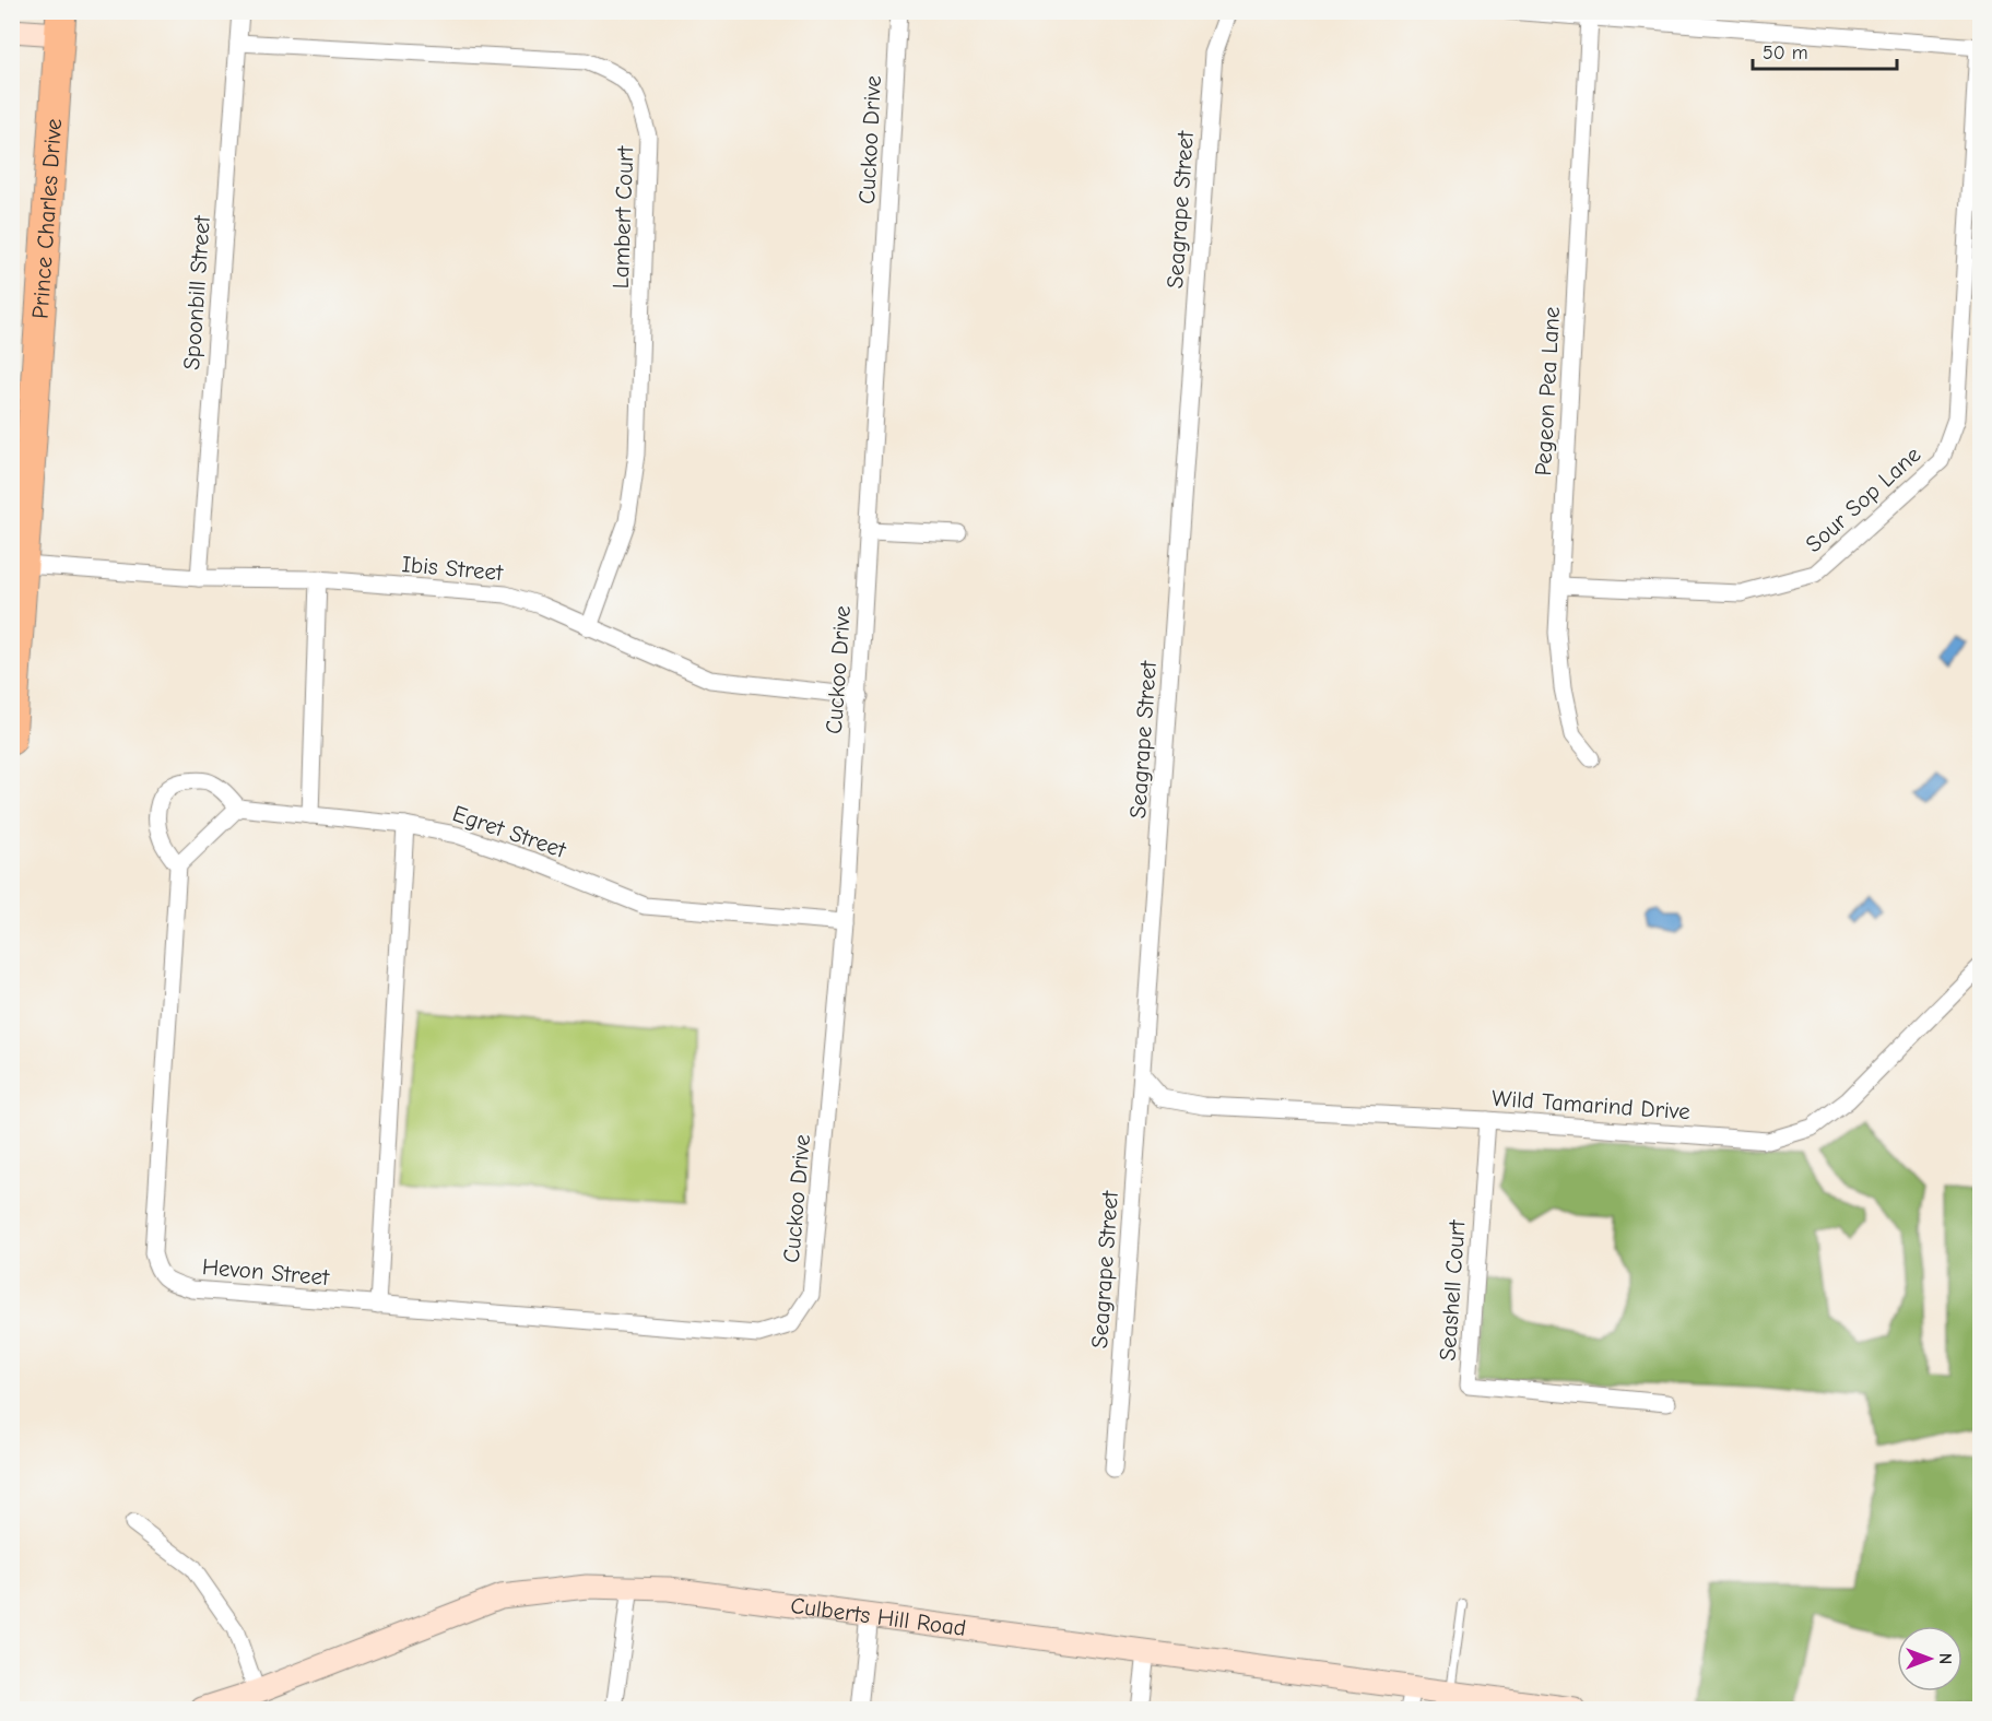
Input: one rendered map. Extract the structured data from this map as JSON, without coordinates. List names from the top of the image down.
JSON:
{
  "streets": {
    "highway": ["Prince Charles Drive"],
    "street": [
      "Cuckoo Drive",
      "Seagrape Street",
      "Lambert Court",
      "Spoonbill Street",
      "Pegeon Pea Lane",
      "Sour Sop Lane",
      "Ibis Street",
      "Egret Street",
      "Wild Tamarind Drive",
      "Hevon Street",
      "Seashell Court",
      "Culberts Hill Road"
    ]
  },
  "crossings": [
    ["Cuckoo Drive", "Ibis Street"],
    ["Cuckoo Drive", "Egret Street"],
    ["Cuckoo Drive", "Hevon Street"],
    ["Seagrape Street", "Wild Tamarind Drive"],
    ["Lambert Court", "Spoonbill Street"],
    ["Lambert Court", "Ibis Street"],
    ["Prince Charles Drive", "Ibis Street"],
    ["Spoonbill Street", "Ibis Street"],
    ["Pegeon Pea Lane", "Sour Sop Lane"],
    ["Wild Tamarind Drive", "Seashell Court"]
  ],
  "scale_bar": "50 m",
  "north": "right"
}
